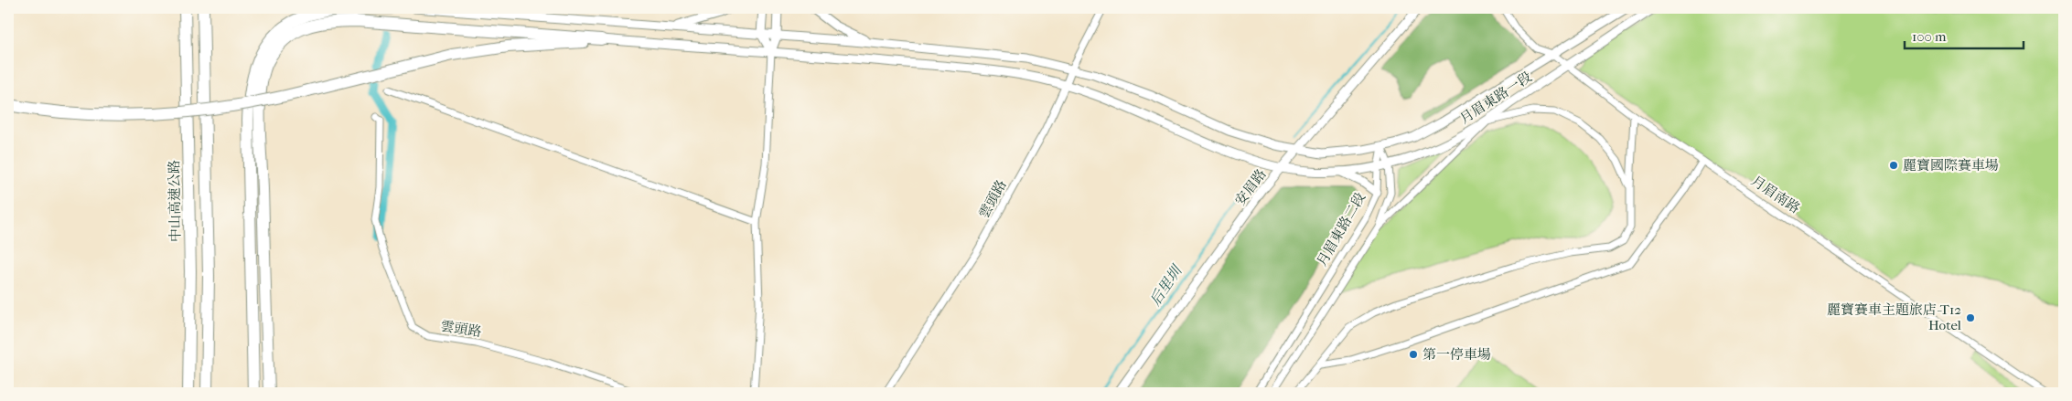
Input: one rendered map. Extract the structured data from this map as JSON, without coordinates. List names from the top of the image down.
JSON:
{
  "streets": {
    "highway": ["中山高速公路"],
    "street": [
      "月眉東路一段",
      "安眉路",
      "月眉南路",
      "雲頭路",
      "月眉東路二段"
    ]
  },
  "crossings": [
    ["月眉東路一段", "安眉路"],
    ["月眉東路一段", "月眉南路"],
    ["月眉東路一段", "雲頭路"],
    ["月眉東路一段", "月眉東路二段"]
  ],
  "water": ["后里圳"],
  "places": ["麗寶國際賽車場", "麗寶賽車主題旅店-T12 Hotel", "第一停車場"],
  "scale_bar": "100 m"
}
